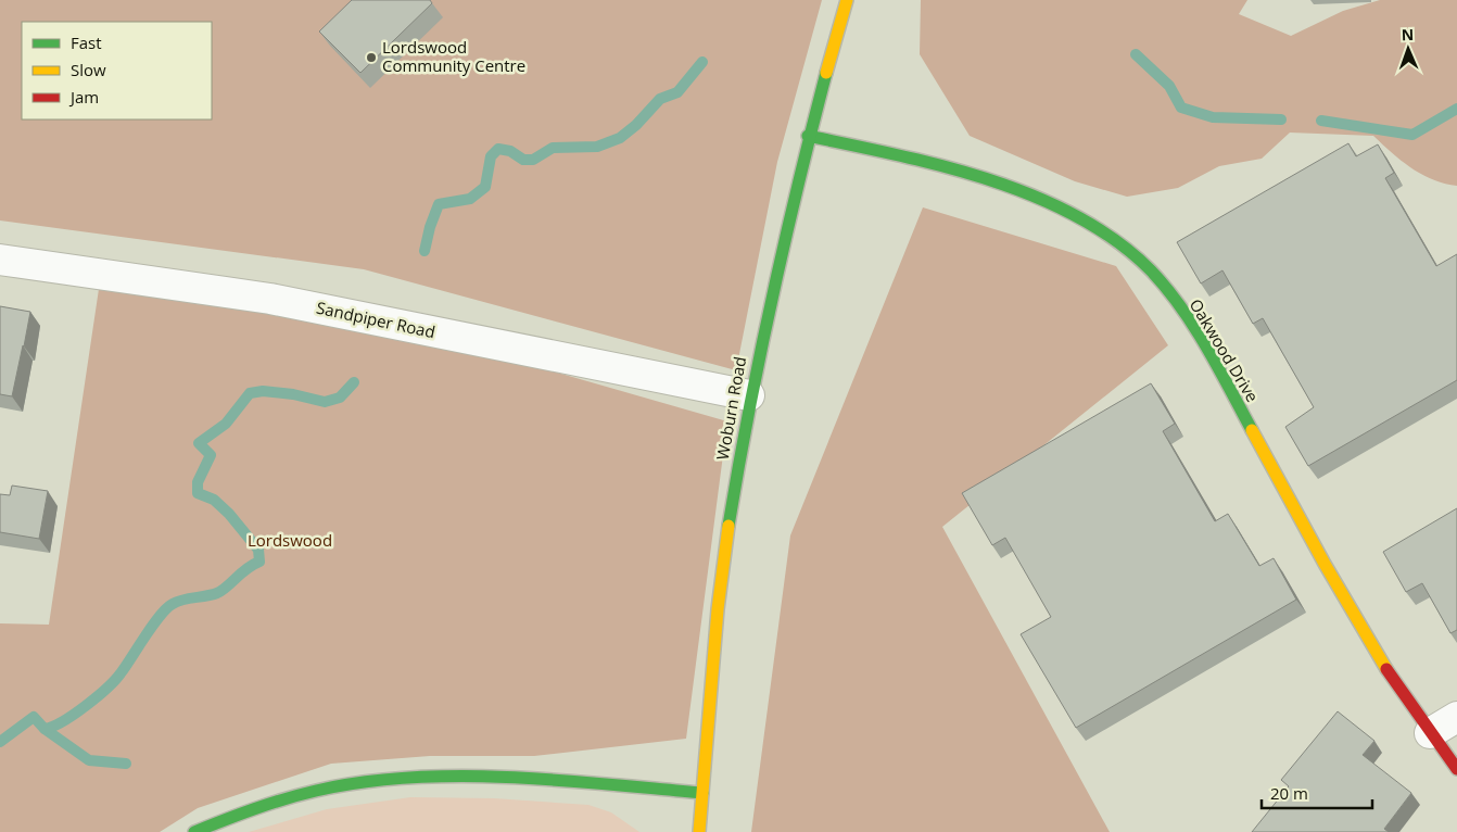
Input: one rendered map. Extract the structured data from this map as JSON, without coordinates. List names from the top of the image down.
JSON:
{
  "streets": {
    "street": ["Sandpiper Road", "Oakwood Drive", "Woburn Road"]
  },
  "crossings": [
    ["Sandpiper Road", "Woburn Road"],
    ["Oakwood Drive", "Woburn Road"]
  ],
  "parks": ["Lordswood"],
  "places": ["Lordswood Community Centre"],
  "legend": ["Fast", "Slow", "Jam"],
  "scale_bar": "20 m",
  "north": "top"
}
